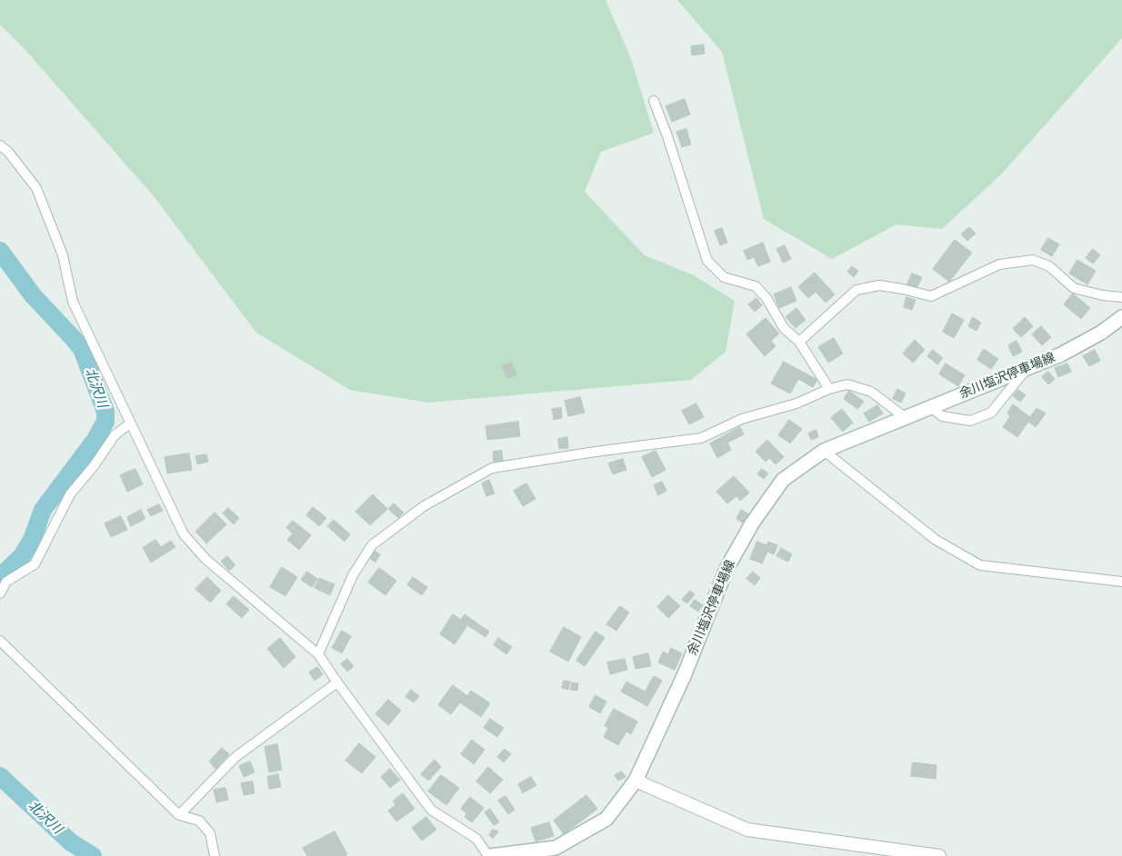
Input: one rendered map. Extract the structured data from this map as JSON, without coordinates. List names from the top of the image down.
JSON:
{
  "streets": {
    "main road": ["余川塩沢停車場線"]
  },
  "water": ["北沢川"]
}
